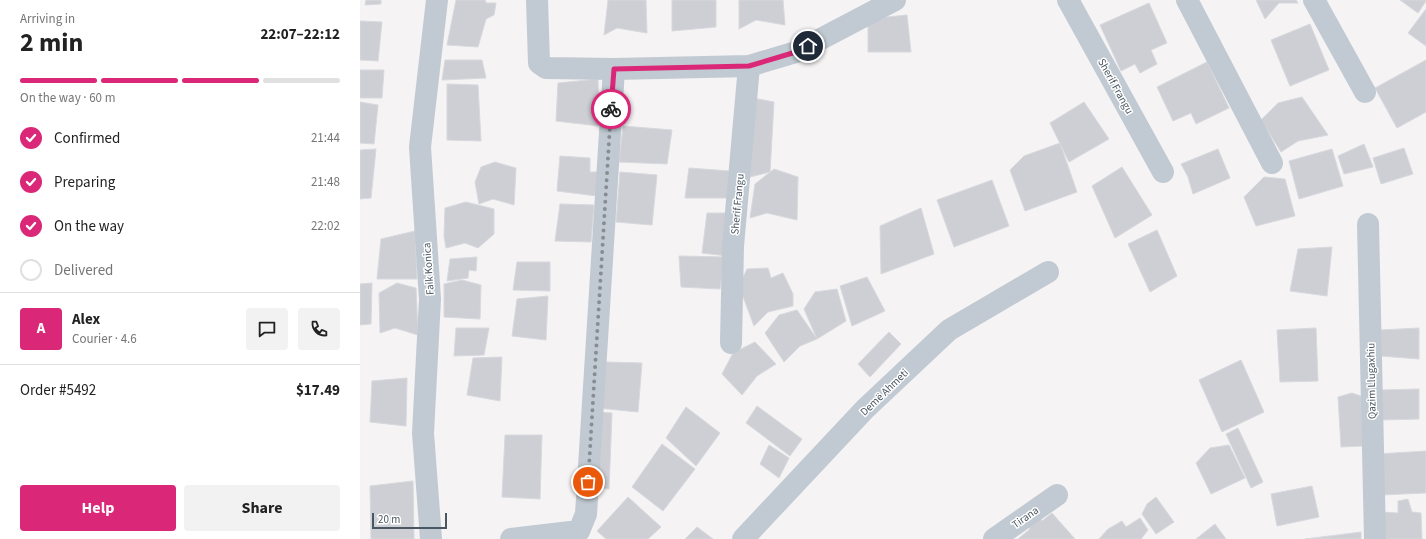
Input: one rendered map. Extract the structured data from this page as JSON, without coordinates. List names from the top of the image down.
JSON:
{
  "streets": {
    "street": [
      "Sherif Frangu",
      "Faik Konica",
      "Qazim Llugaxhiu",
      "Demë Ahmeti",
      "Tirana"
    ]
  },
  "scale_bar": "20 m",
  "page": {
    "heading": ["2 min", "Arriving in", "22:07–22:12"],
    "panel": [
      "Alex",
      "Courier · 4.6",
      "Order #5492",
      "$17.49"
    ],
    "bar": "On the way · 60 m",
    "list": [
      ["Confirmed", "21:44"],
      ["Preparing", "21:48"],
      ["On the way", "22:02"],
      "Delivered"
    ],
    "round": "A",
    "buttons": ["Help", "Share"],
    "scale": "20 m"
  }
}
